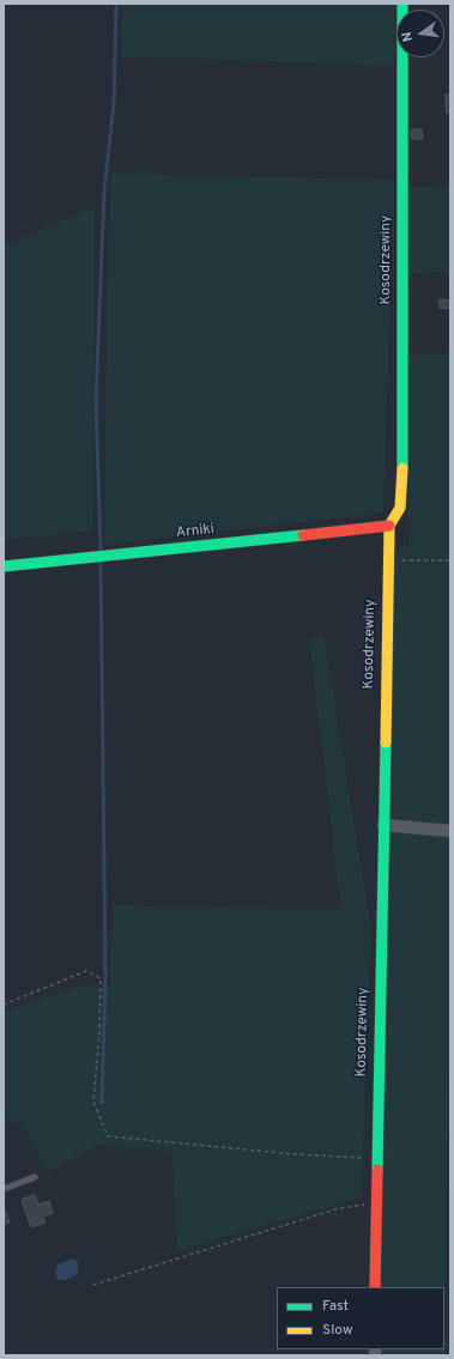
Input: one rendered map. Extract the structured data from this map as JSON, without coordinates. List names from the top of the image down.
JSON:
{
  "streets": {
    "street": ["Kosodrzewiny", "Arniki"]
  },
  "crossings": [
    ["Kosodrzewiny", "Arniki"]
  ],
  "legend": ["Fast", "Slow"],
  "north": "left"
}
